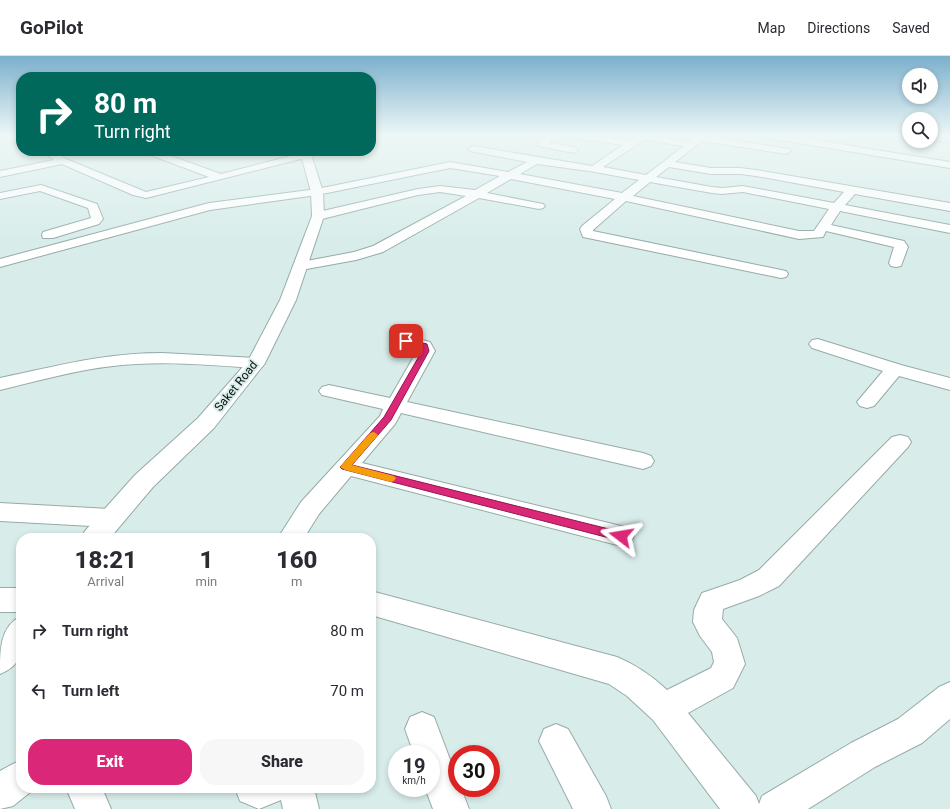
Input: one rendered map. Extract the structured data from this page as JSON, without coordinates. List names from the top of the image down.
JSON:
{
  "streets": {
    "street": ["Saket Road"]
  },
  "page": {
    "header": "GoPilot",
    "nav": ["Map", "Directions", "Saved"],
    "turn": ["80 m", "Turn right"],
    "eta": [
      "18:21",
      "Arrival",
      "1",
      "min",
      "160",
      "m"
    ],
    "list": [
      {
        "name": "Turn right",
        "value": "80 m"
      },
      {
        "name": "Turn left",
        "value": "70 m"
      }
    ],
    "buttons": ["Exit", "Share"],
    "speed": "19 km/h",
    "limit": "30"
  }
}
